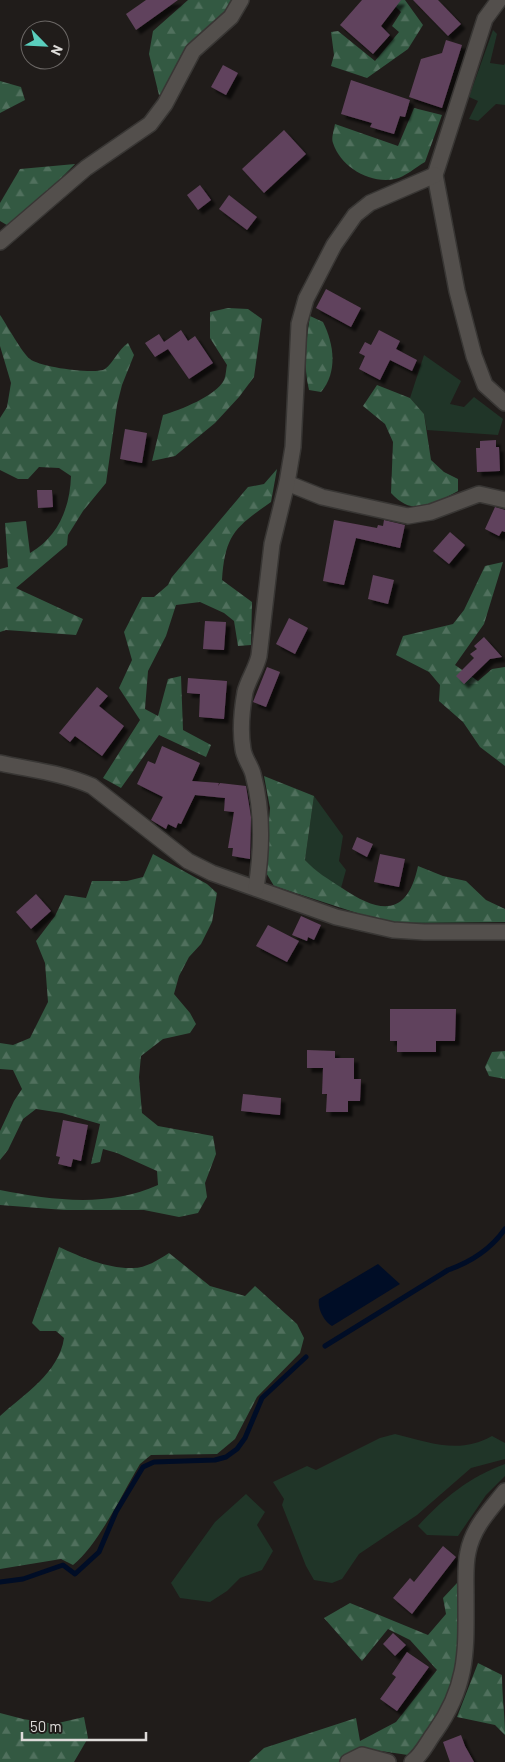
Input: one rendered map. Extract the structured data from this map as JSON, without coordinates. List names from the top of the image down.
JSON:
{
  "scale_bar": "50 m",
  "north": "bottom right"
}
